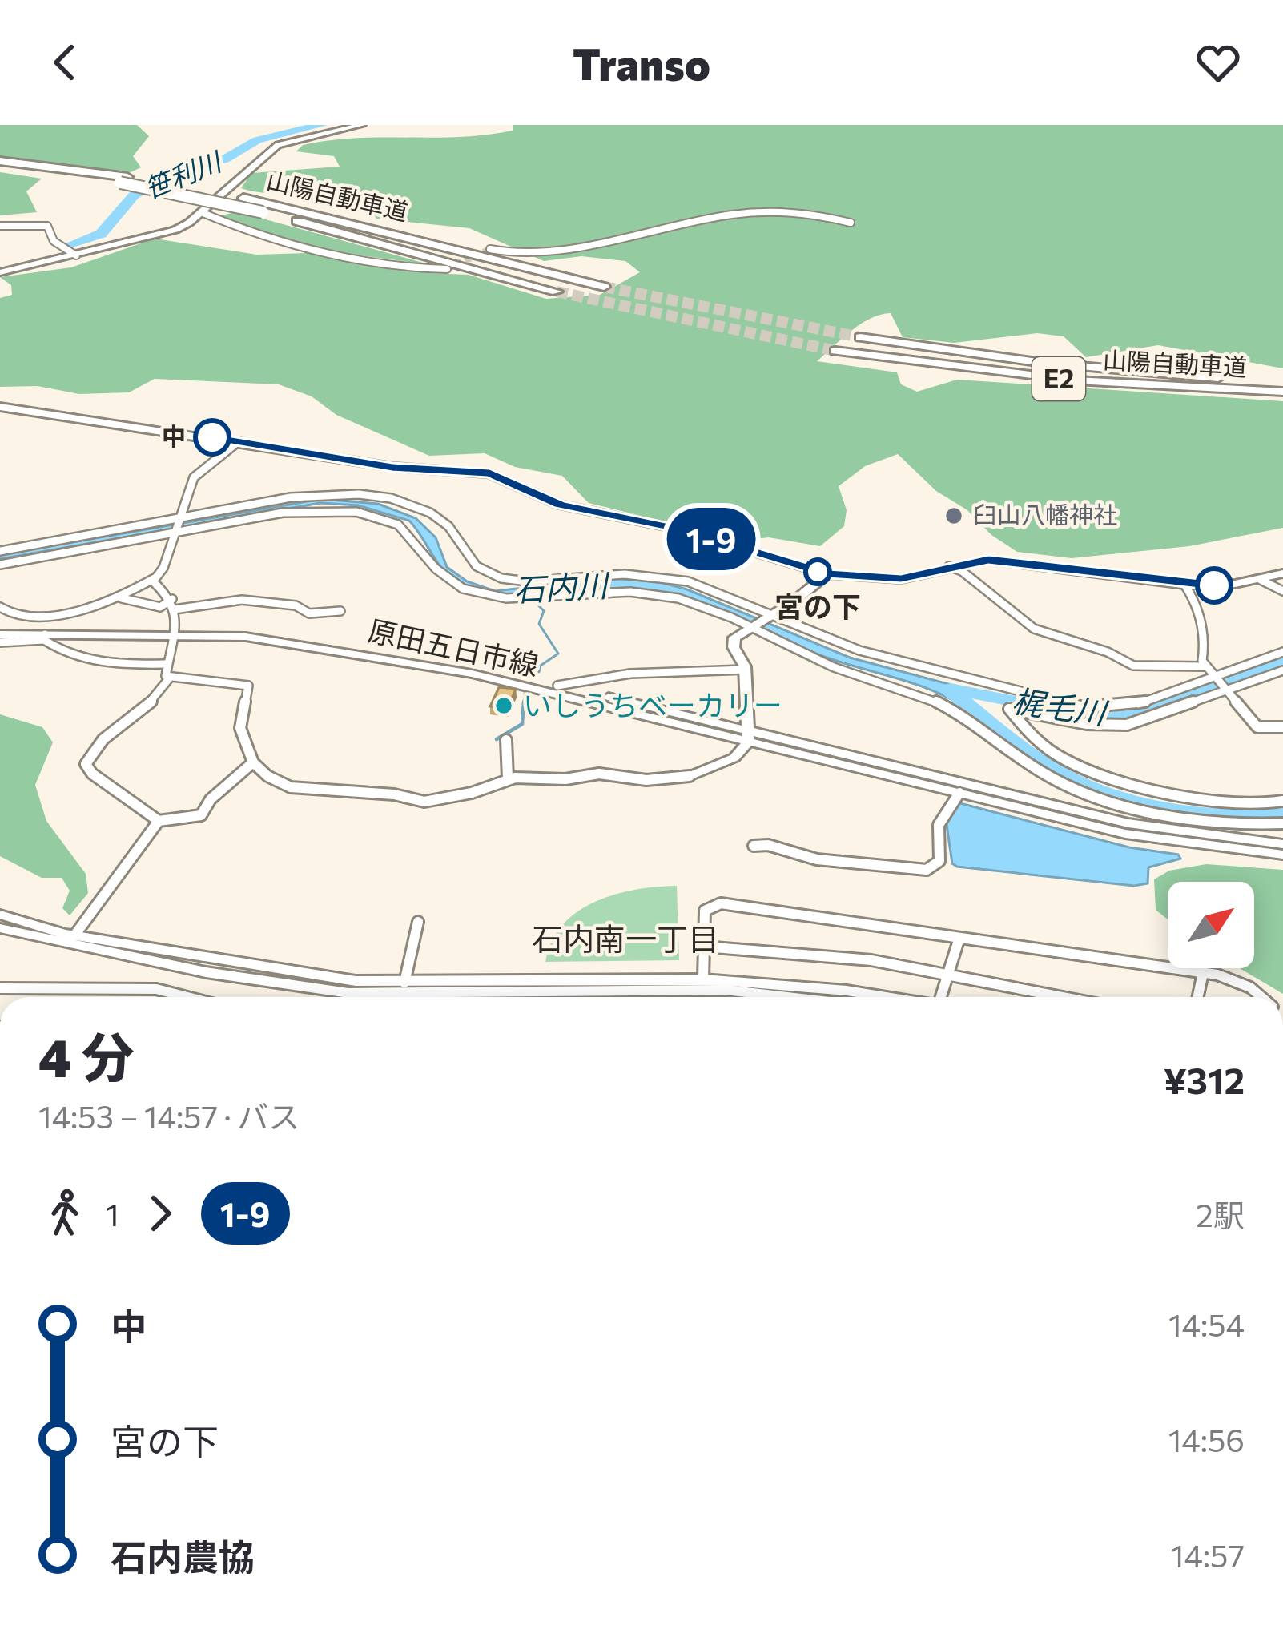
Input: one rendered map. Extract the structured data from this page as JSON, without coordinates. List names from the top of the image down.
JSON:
{
  "streets": {
    "highway": ["山陽自動車道", "E2"],
    "main road": ["原田五日市線"]
  },
  "districts": ["石内南一丁目"],
  "water": ["笹利川", "石内川", "梶毛川"],
  "places": [
    "中",
    "臼山八幡神社",
    "宮の下",
    "いしうちベーカリー"
  ],
  "lines": ["bus line 1-9"],
  "north": "top right",
  "page": {
    "header": "Transo",
    "on_map": "1-9",
    "heading": ["4 分", "14:53 – 14:57 · バス", "¥312"],
    "legs": ["1", "1-9", "2駅"],
    "list": [
      {
        "name": "中",
        "value": "14:54"
      },
      {
        "name": "宮の下",
        "value": "14:56"
      },
      {
        "name": "石内農協",
        "value": "14:57"
      }
    ]
  }
}
